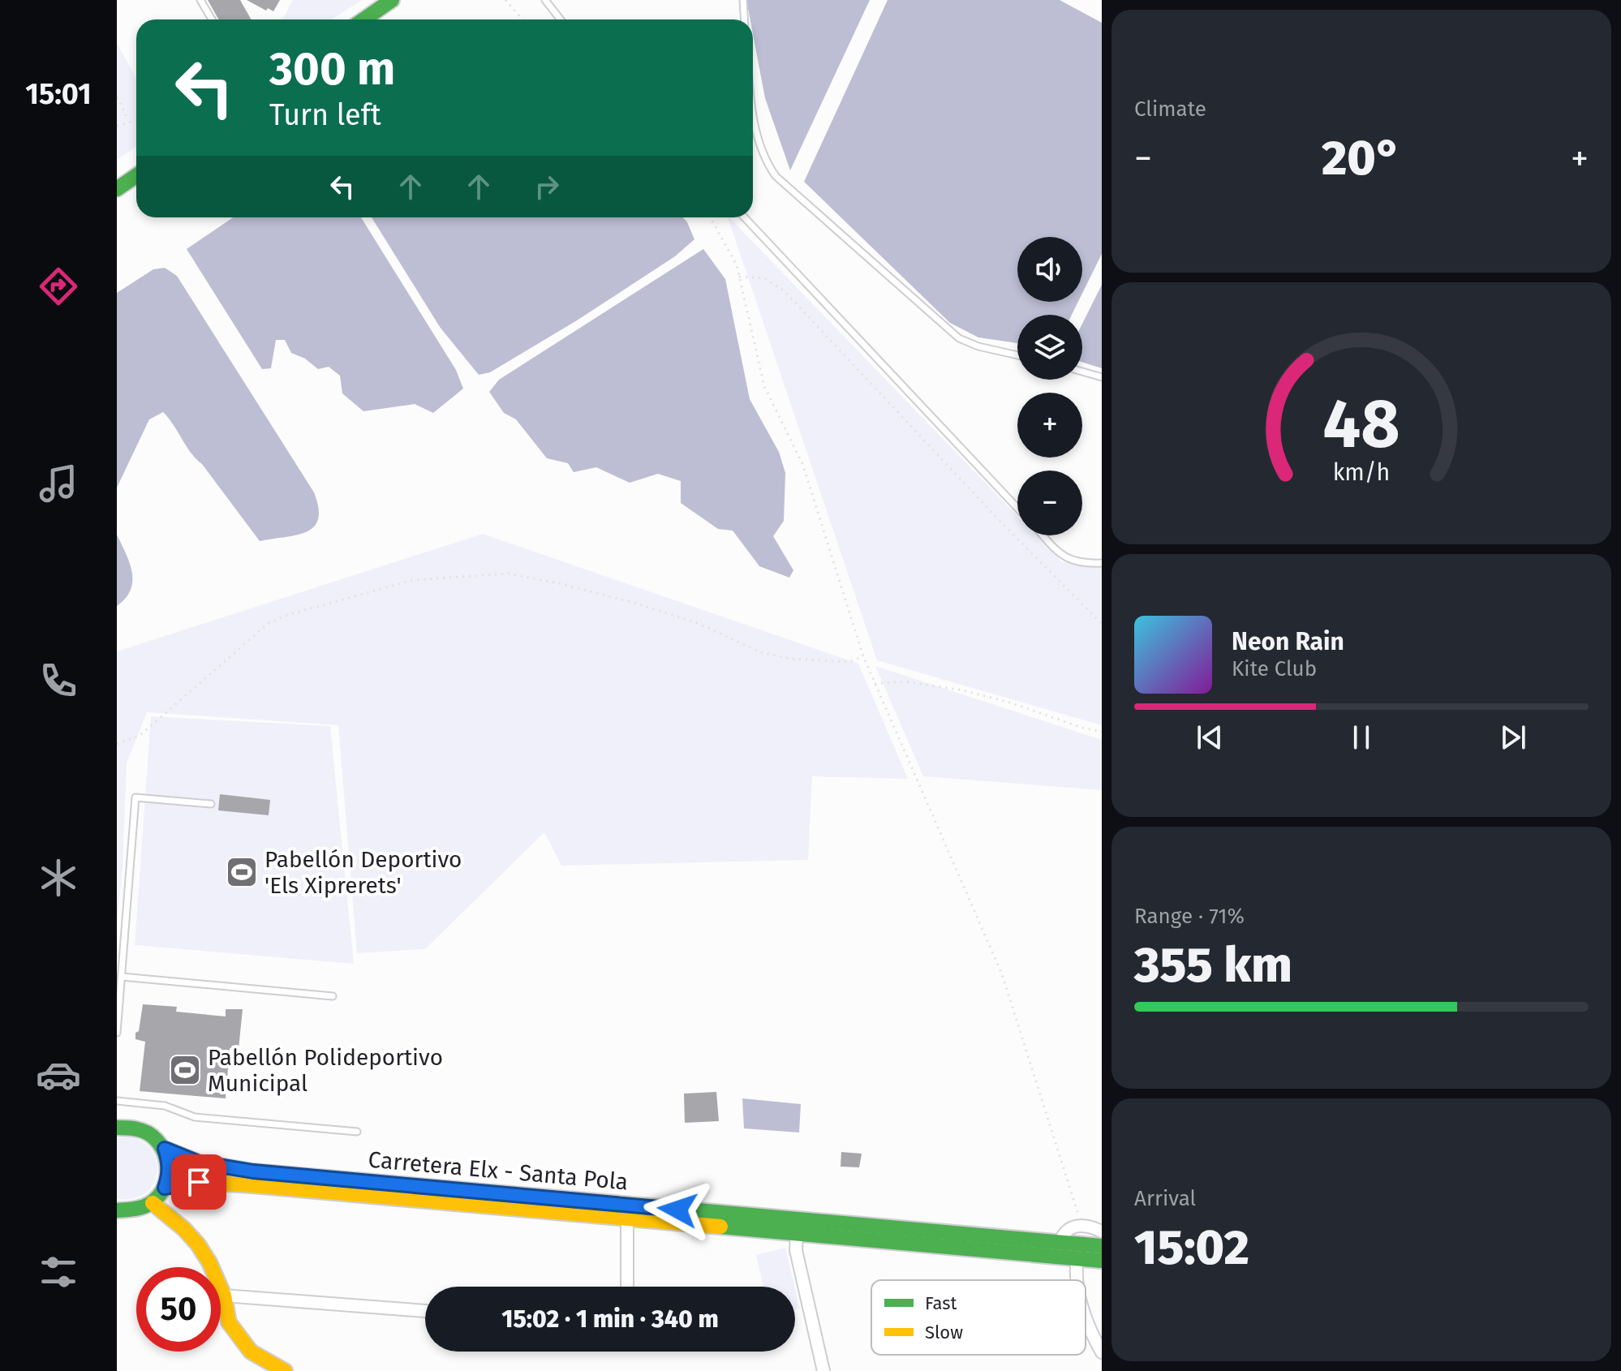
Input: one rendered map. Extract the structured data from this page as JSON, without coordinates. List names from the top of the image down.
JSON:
{
  "streets": {
    "main road": ["Carretera Elx - Santa Pola"]
  },
  "places": {
    "sports": ["Pabellón Deportivo 'Els Xiprerets'", "Pabellón Polideportivo Municipal"]
  },
  "legend": ["Fast", "Slow"],
  "page": {
    "tabs": "15:01",
    "tile": [
      "Climate",
      ["Range · 71%", "355 km"],
      ["Arrival", "15:02"]
    ],
    "turn": ["300 m", "Turn left"],
    "heat": ["−", "20°", "+"],
    "map_buttons": ["+", "−"],
    "song": ["Neon Rain", "Kite Club"],
    "limit": "50",
    "trip": "15:02 · 1 min · 340 m",
    "gauge": ["48", "km/h"]
  }
}
